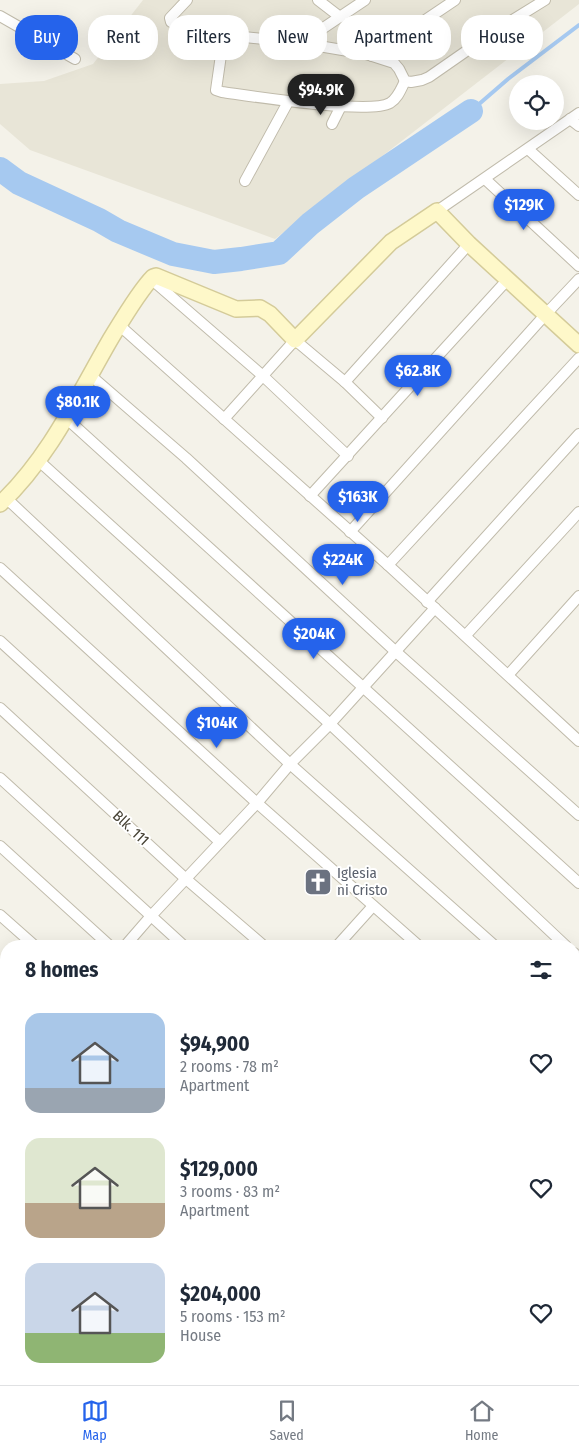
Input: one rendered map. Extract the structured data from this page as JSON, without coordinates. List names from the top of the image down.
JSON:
{
  "streets": {
    "street": ["Blk. 111"]
  },
  "places": {
    "church": ["Iglesia ni Cristo"]
  },
  "page": {
    "chip": [
      "Buy",
      "Rent",
      "Filters",
      "New",
      "Apartment",
      "House"
    ],
    "price": [
      "$94.9K",
      "$129K",
      "$62.8K",
      "$80.1K",
      "$163K",
      "$224K",
      "$204K",
      "$104K"
    ],
    "heading": "8 homes",
    "list": [
      {
        "name": "$94,900",
        "note": "2 rooms · 78 m² · Apartment"
      },
      {
        "name": "$129,000",
        "note": "3 rooms · 83 m² · Apartment"
      },
      {
        "name": "$204,000",
        "note": "5 rooms · 153 m² · House"
      }
    ],
    "tabs": ["Map", "Saved", "Home"]
  }
}
